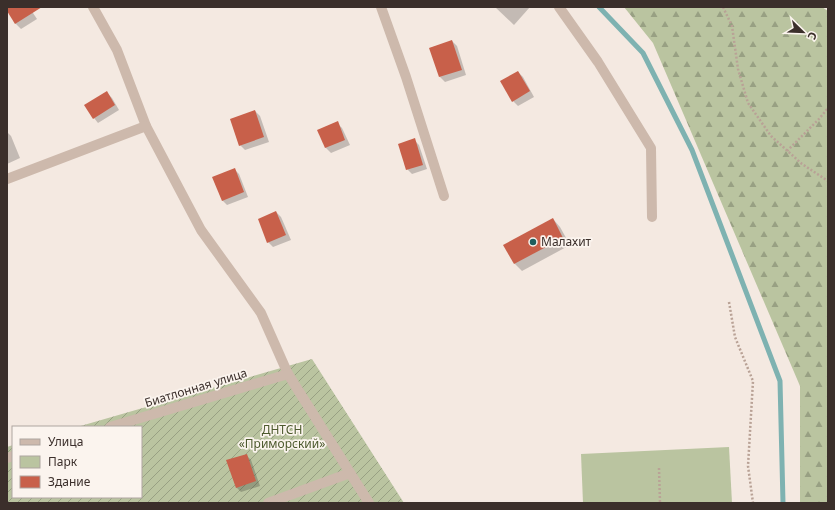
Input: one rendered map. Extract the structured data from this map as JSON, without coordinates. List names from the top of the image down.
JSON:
{
  "streets": {
    "street": ["Биатлонная улица"]
  },
  "parks": ["ДНТСН «Приморский»"],
  "places": ["Малахит"],
  "legend": ["Улица", "Парк", "Здание"],
  "north": "bottom right"
}
